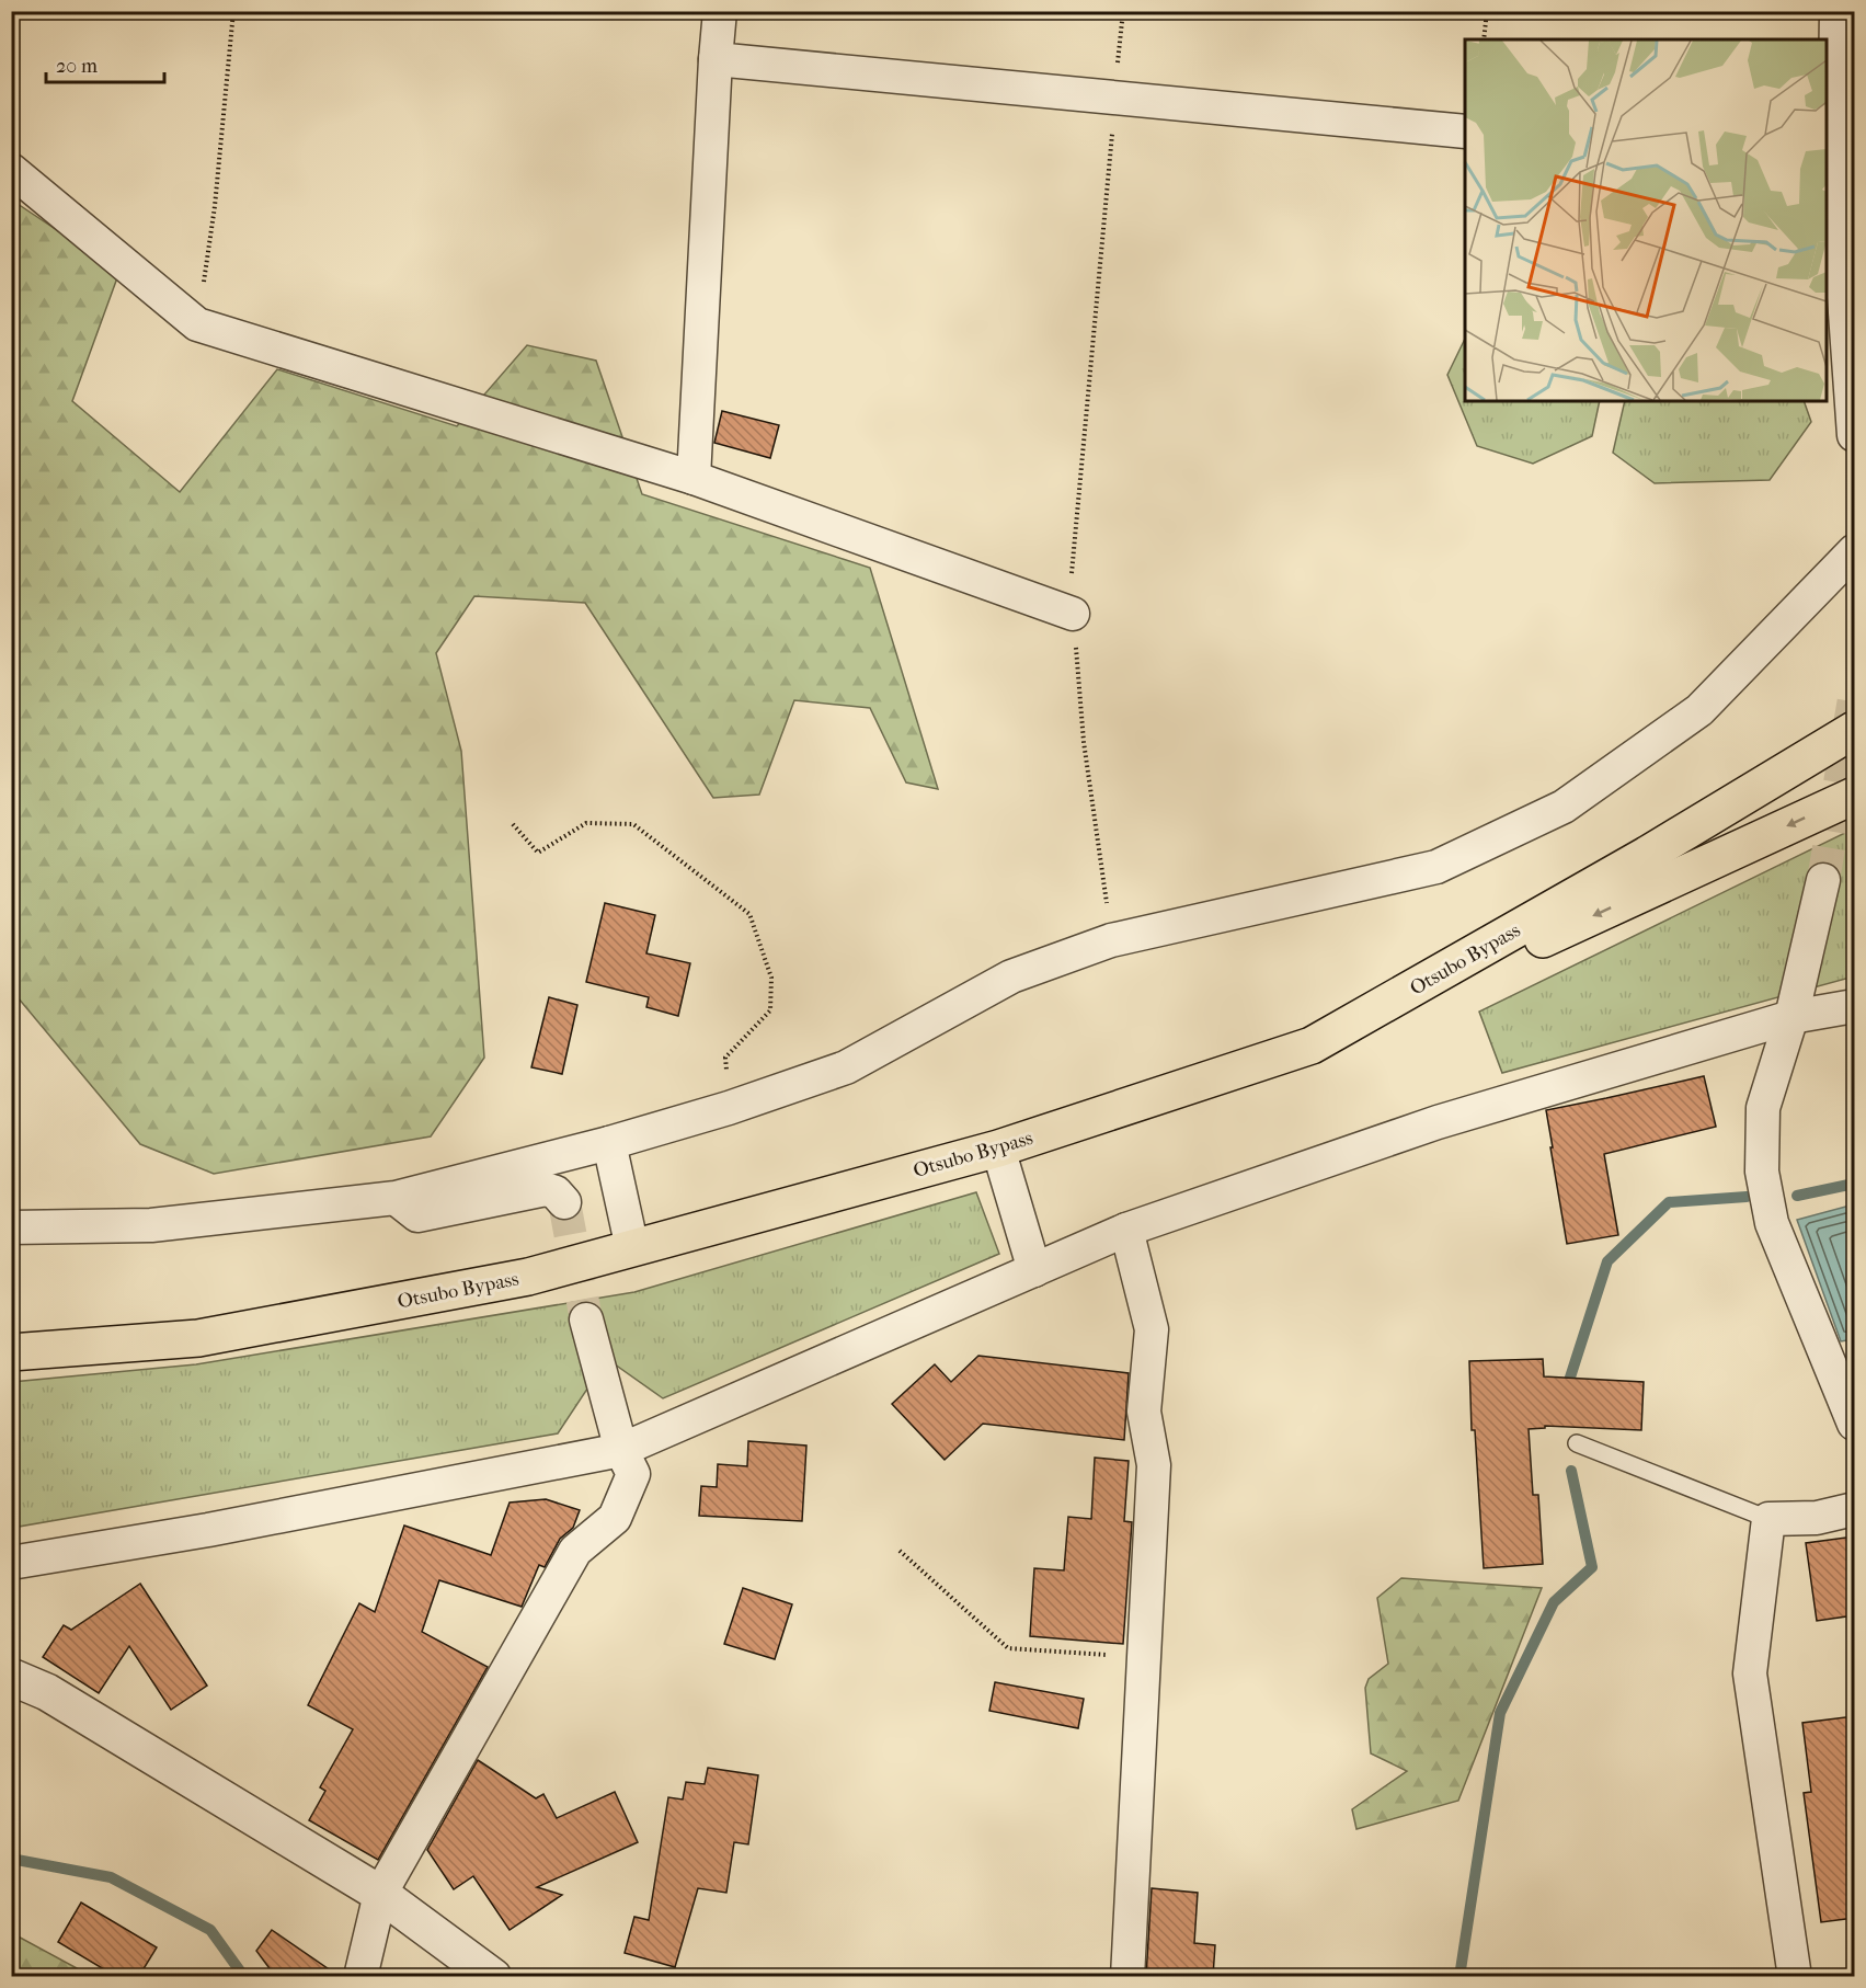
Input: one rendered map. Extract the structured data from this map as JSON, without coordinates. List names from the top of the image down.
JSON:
{
  "streets": {
    "highway": ["Otsubo Bypass"]
  },
  "scale_bar": "20 m"
}
